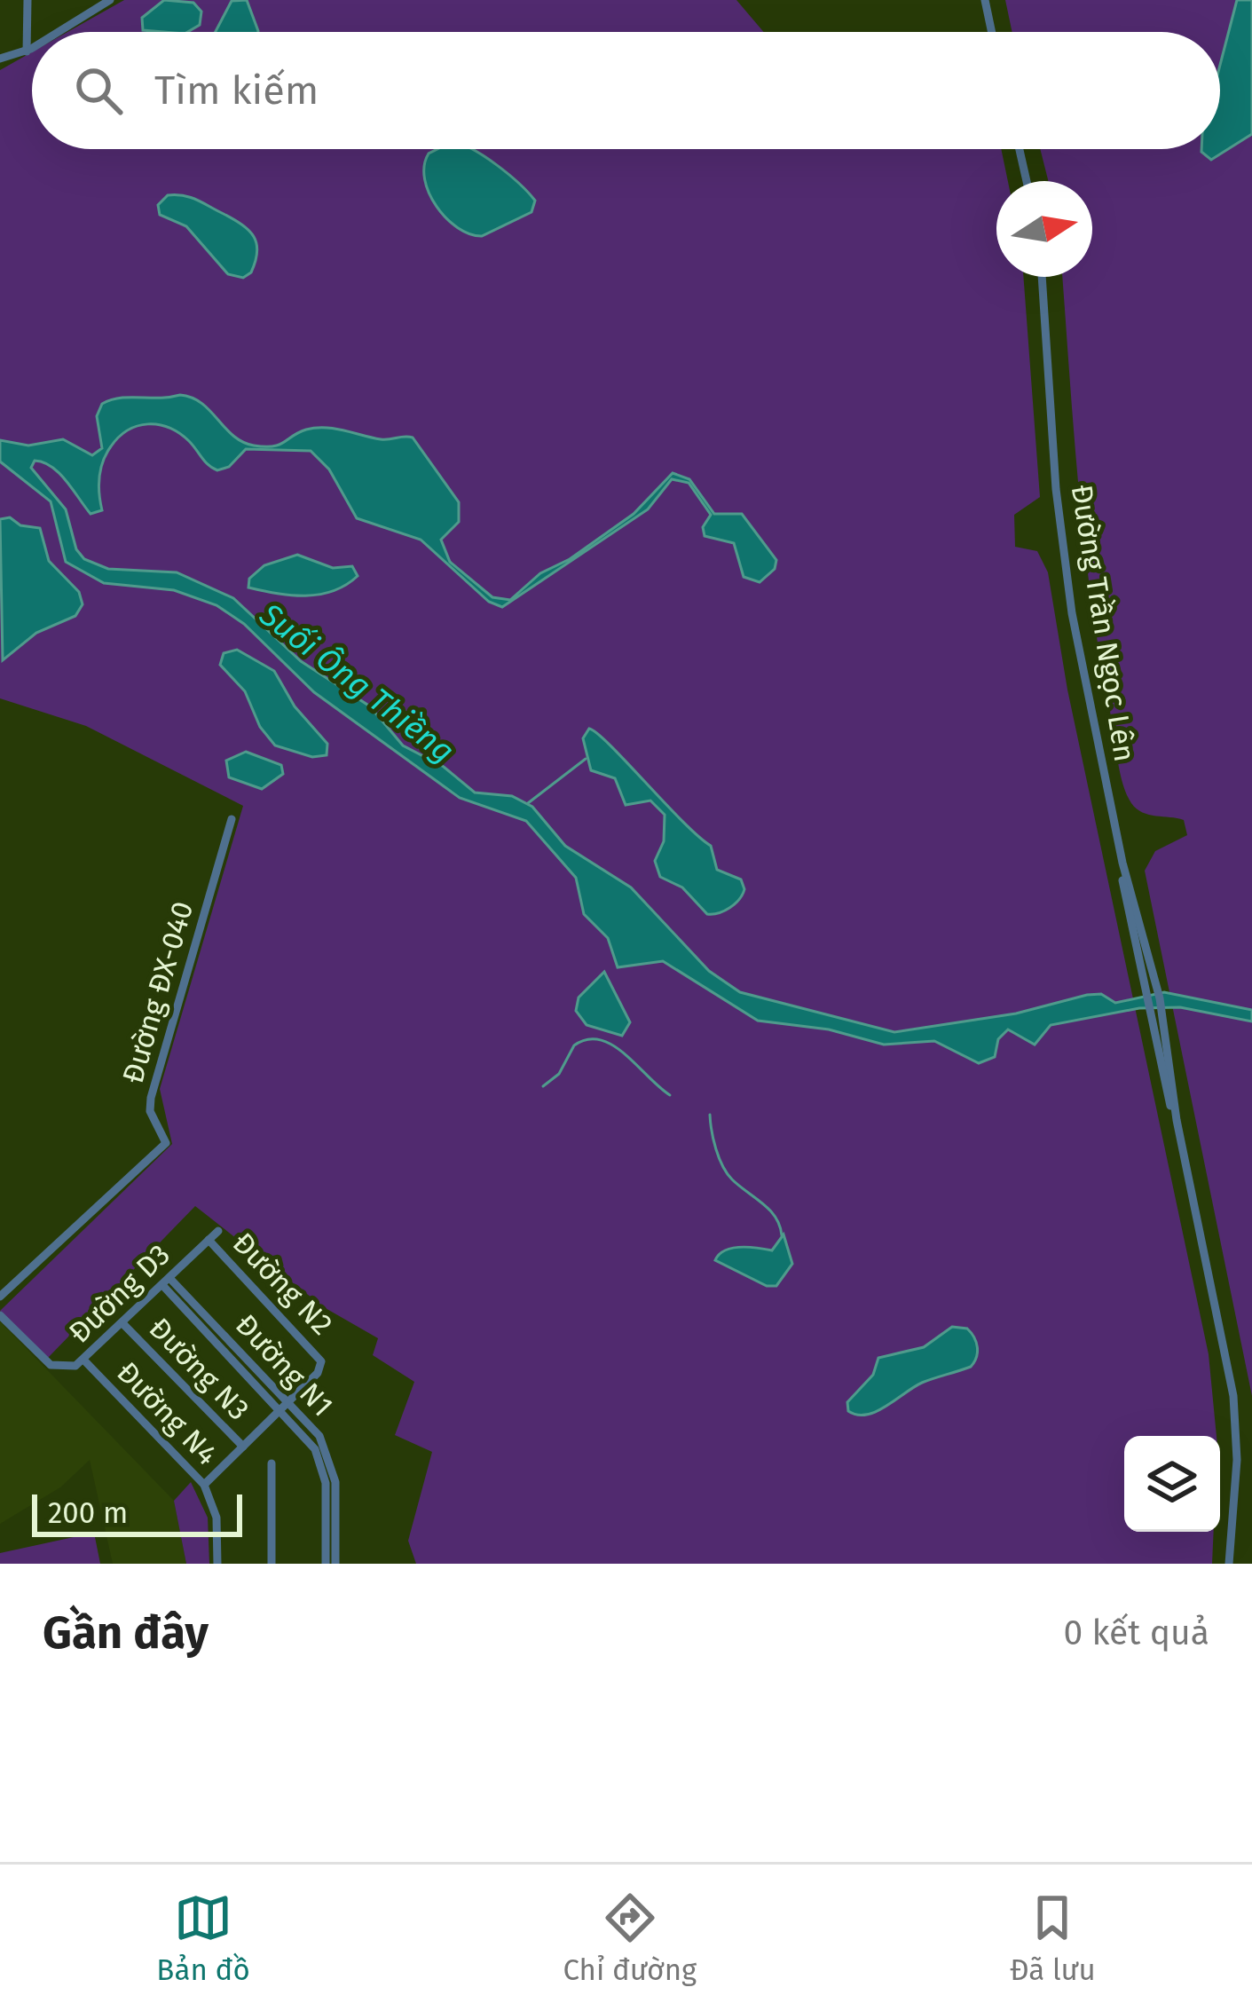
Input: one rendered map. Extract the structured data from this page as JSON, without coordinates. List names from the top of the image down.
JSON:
{
  "streets": {
    "street": [
      "Đường Trần Ngọc Lên",
      "Đường ĐX-040",
      "Đường N2",
      "Đường D3",
      "Đường N1",
      "Đường N3",
      "Đường N4"
    ]
  },
  "crossings": [
    ["Đường N2", "Đường D3"],
    ["Đường N2", "Đường N1"],
    ["Đường D3", "Đường N1"],
    ["Đường D3", "Đường N3"],
    ["Đường D3", "Đường N4"]
  ],
  "water": ["Suối Ông Thiềng"],
  "scale_bar": "200 m",
  "north": "right",
  "page": {
    "search": "Tìm kiếm",
    "scale": "200 m",
    "heading": ["Gần đây", "0 kết quả"],
    "nav": ["Bản đồ", "Chỉ đường", "Đã lưu"]
  }
}
